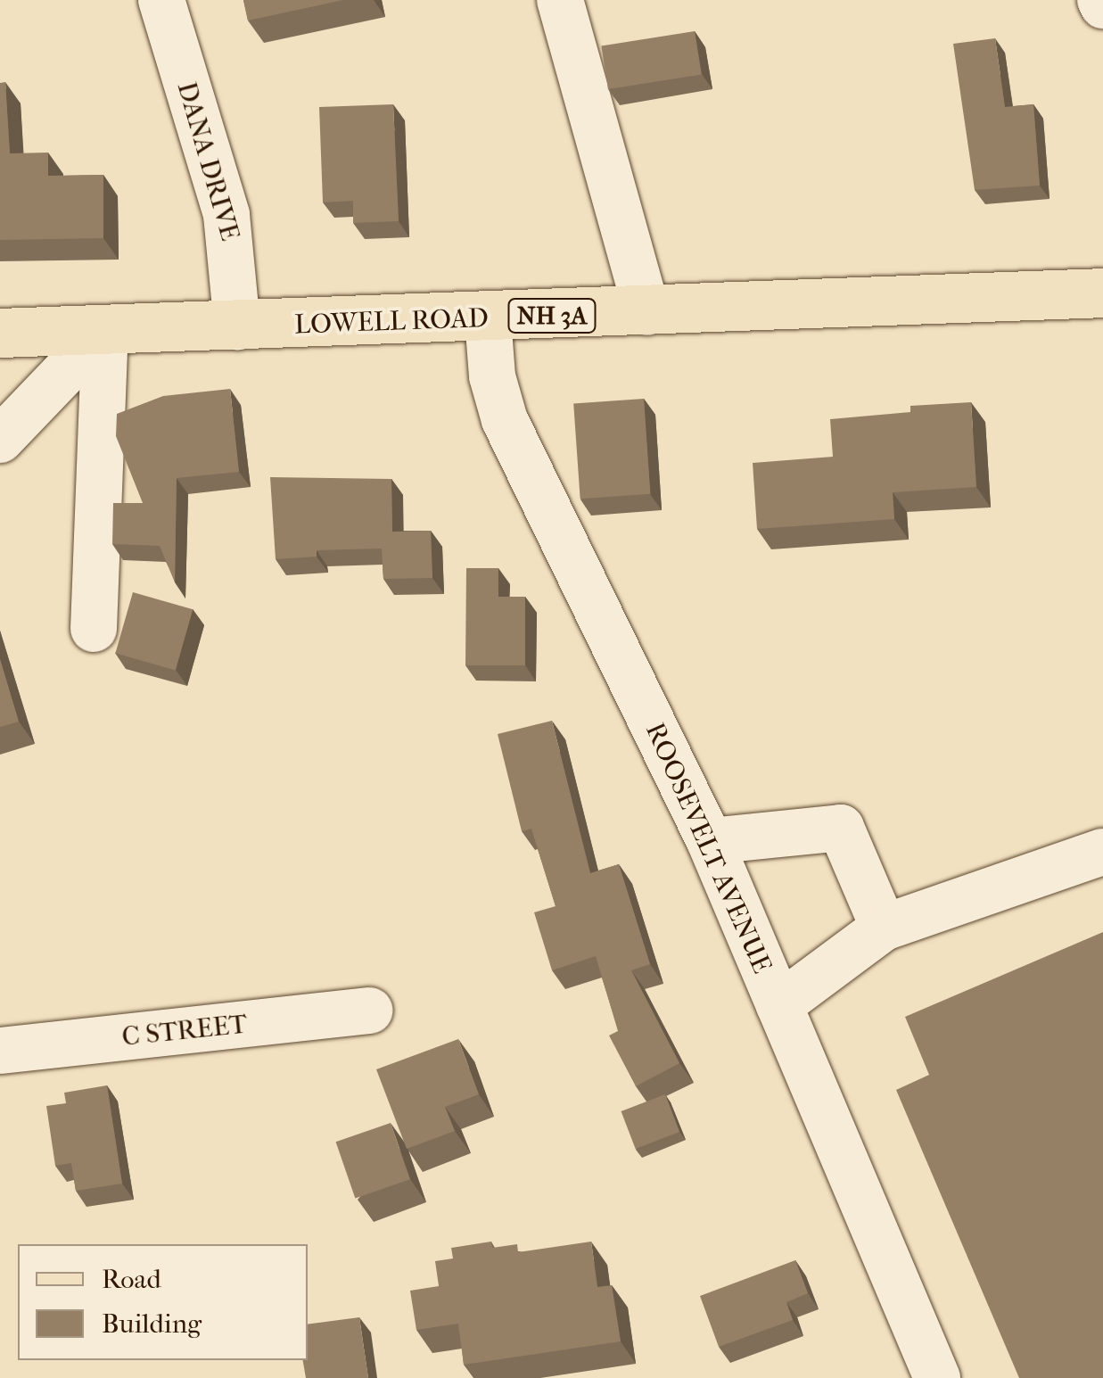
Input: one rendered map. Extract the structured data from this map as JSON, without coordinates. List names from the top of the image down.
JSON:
{
  "streets": {
    "main road": ["NH 3A", "LOWELL ROAD"],
    "street": ["DANA DRIVE", "ROOSEVELT AVENUE", "C STREET"]
  },
  "crossings": [
    ["DANA DRIVE", "LOWELL ROAD"],
    ["LOWELL ROAD", "ROOSEVELT AVENUE"]
  ],
  "legend": ["Road", "Building"]
}
